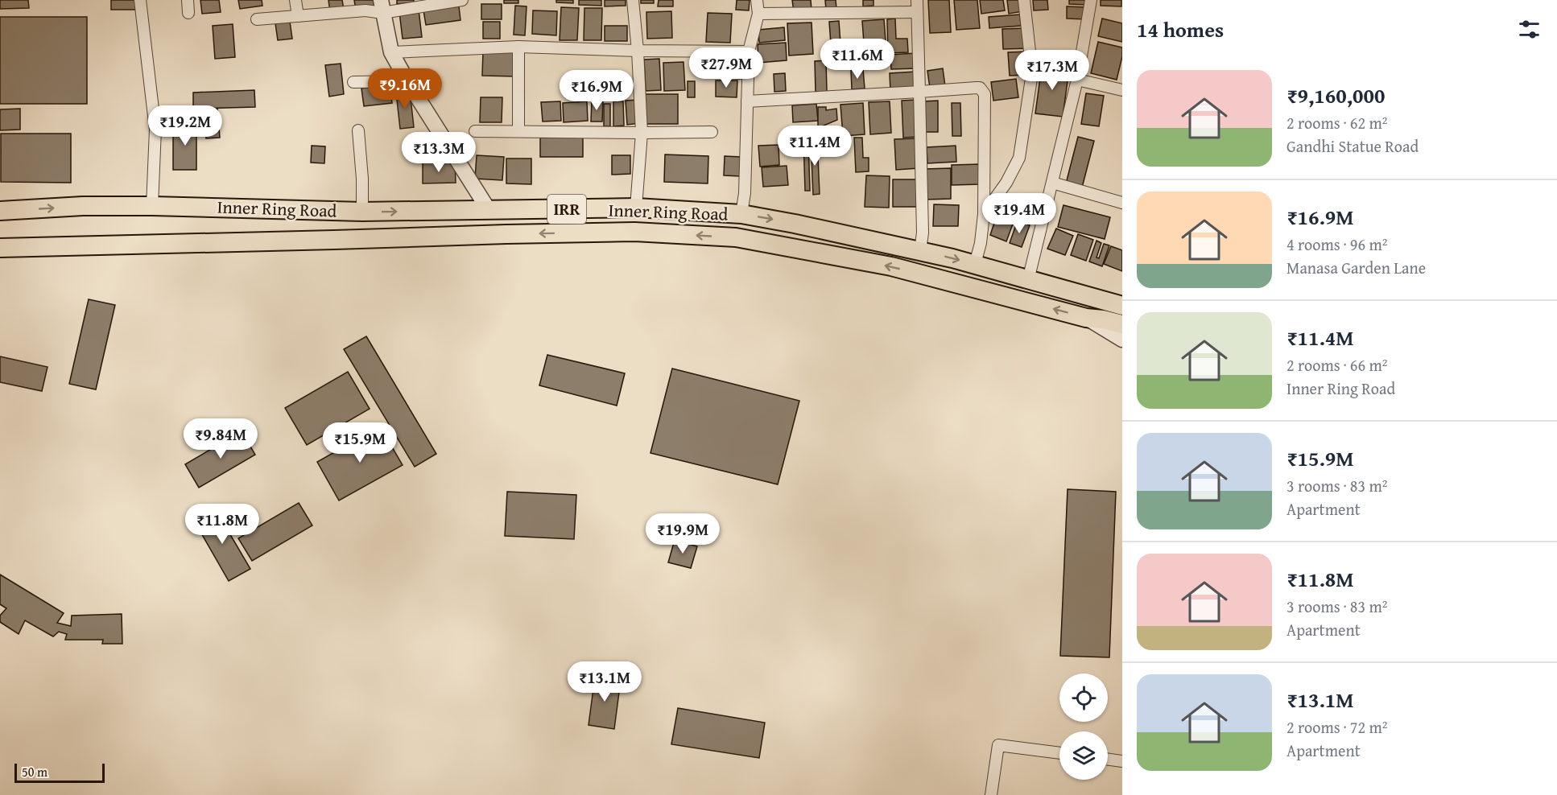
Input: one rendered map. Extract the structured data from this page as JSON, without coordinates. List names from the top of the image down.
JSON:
{
  "streets": {
    "highway": ["Inner Ring Road", "IRR"]
  },
  "scale_bar": "50 m",
  "page": {
    "heading": "14 homes",
    "price": [
      "₹11.6M",
      "₹27.9M",
      "₹17.3M",
      "₹9.16M",
      "₹16.9M",
      "₹19.2M",
      "₹11.4M",
      "₹13.3M",
      "₹19.4M",
      "₹9.84M",
      "₹15.9M",
      "₹11.8M",
      "₹19.9M",
      "₹13.1M"
    ],
    "list": [
      {
        "name": "₹9,160,000",
        "note": "2 rooms · 62 m² · Gandhi Statue Road"
      },
      {
        "name": "₹16.9M",
        "note": "4 rooms · 96 m² · Manasa Garden Lane"
      },
      {
        "name": "₹11.4M",
        "note": "2 rooms · 66 m² · Inner Ring Road"
      },
      {
        "name": "₹15.9M",
        "note": "3 rooms · 83 m² · Apartment"
      },
      {
        "name": "₹11.8M",
        "note": "3 rooms · 83 m² · Apartment"
      },
      {
        "name": "₹13.1M",
        "note": "2 rooms · 72 m² · Apartment"
      }
    ],
    "scale": "50 m"
  }
}
